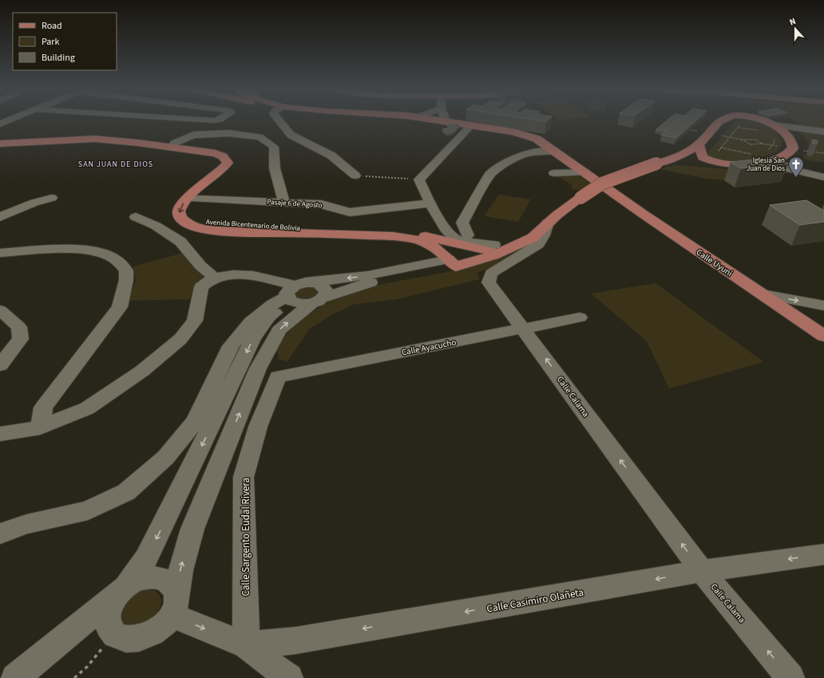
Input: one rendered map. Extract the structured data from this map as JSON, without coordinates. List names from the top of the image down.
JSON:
{
  "streets": {
    "main road": ["Avenida Bicentenario de Bolivia", "Calle Uyuni"],
    "street": [
      "Pasaje 6 de Agosto",
      "Calle Ayacucho",
      "Calle Calama",
      "Calle Sargento Eudal Rivera",
      "Calle Casimiro Olañeta"
    ]
  },
  "crossings": [
    ["Pasaje 6 de Agosto", "Avenida Bicentenario de Bolivia"],
    ["Calle Ayacucho", "Calle Calama"],
    ["Calle Ayacucho", "Calle Sargento Eudal Rivera"],
    ["Calle Calama", "Calle Casimiro Olañeta"],
    ["Calle Sargento Eudal Rivera", "Calle Casimiro Olañeta"]
  ],
  "one_way": ["Calle Calama", "Calle Casimiro Olañeta"],
  "districts": ["SAN JUAN DE DIOS"],
  "places": {
    "church": ["Iglesia San Juan de Dios"]
  },
  "legend": ["Road", "Park", "Building"],
  "north": "top"
}
